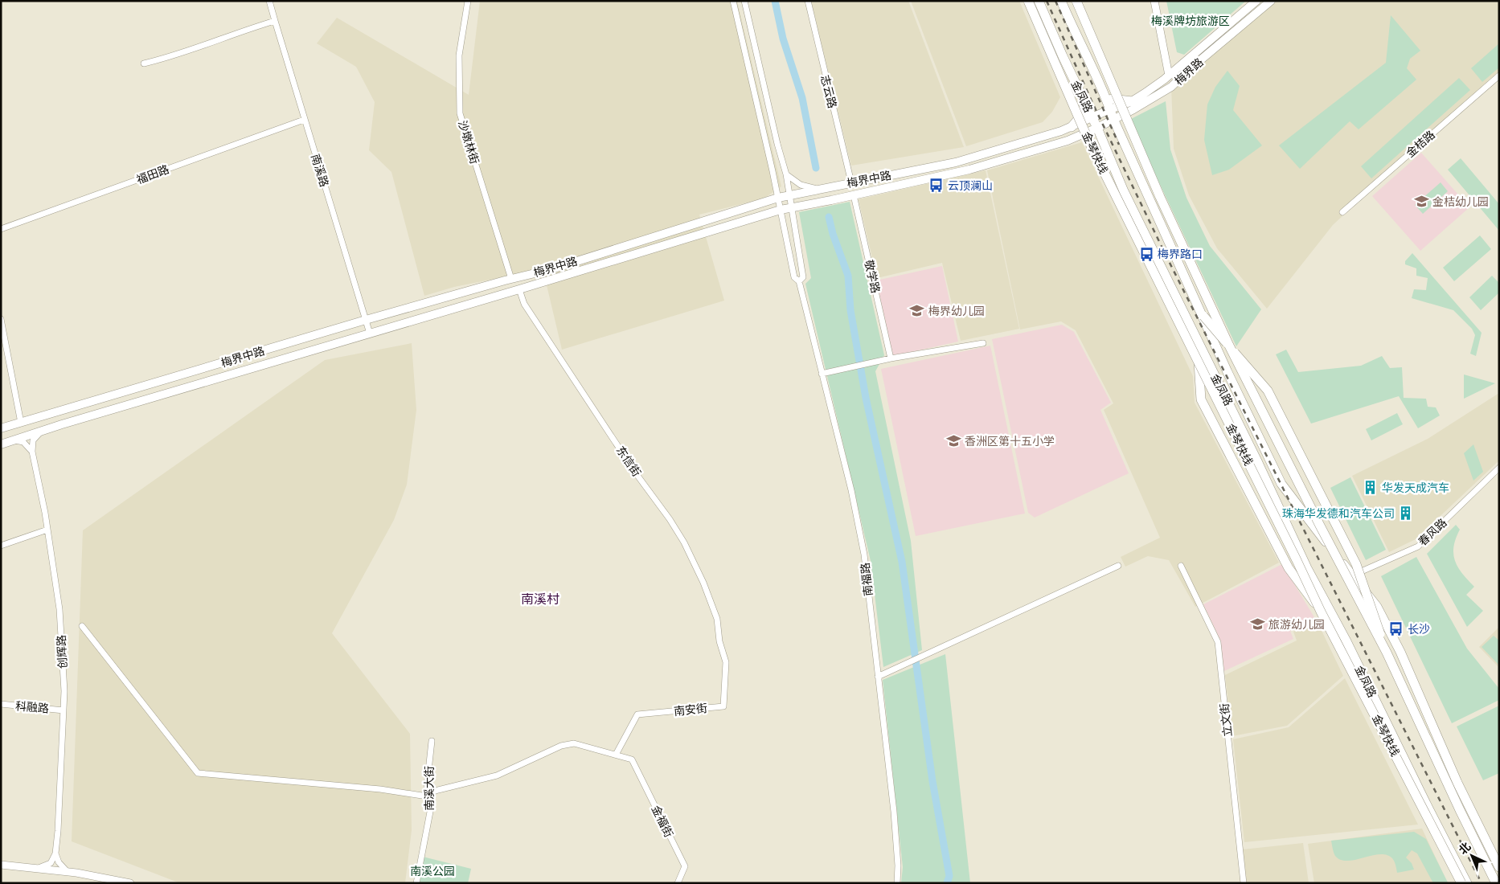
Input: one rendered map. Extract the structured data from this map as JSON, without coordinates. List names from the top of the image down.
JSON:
{
  "streets": {
    "main road": [
      "梅界路",
      "金凤路",
      "金琴快线",
      "梅界中路"
    ],
    "street": [
      "志云路",
      "沙墩林街",
      "金桔路",
      "南溪路",
      "福田路",
      "敬学路",
      "东信街",
      "春风路",
      "南福路",
      "创辉路",
      "科融路",
      "南安街",
      "立文街",
      "南溪大街",
      "金福街"
    ]
  },
  "crossings": [
    ["梅界路", "金凤路"],
    ["梅界路", "梅界中路"],
    ["志云路", "梅界中路"],
    ["金凤路", "梅界中路"],
    ["金凤路", "春风路"],
    ["沙墩林街", "梅界中路"],
    ["南溪路", "福田路"],
    ["南溪路", "梅界中路"],
    ["梅界中路", "敬学路"],
    ["梅界中路", "东信街"],
    ["东信街", "南安街"],
    ["创辉路", "科融路"],
    ["南安街", "金福街"]
  ],
  "districts": ["南溪村"],
  "parks": ["梅溪牌坊旅游区", "南溪公园"],
  "places": {
    "bus stop": ["云顶澜山", "梅界路口", "长沙"],
    "school or university": [
      "金桔幼儿园",
      "梅界幼儿园",
      "香洲区第十五小学",
      "旅游幼儿园"
    ],
    "building": ["华发天成汽车", "珠海华发德和汽车公司"]
  },
  "north": "top left"
}
